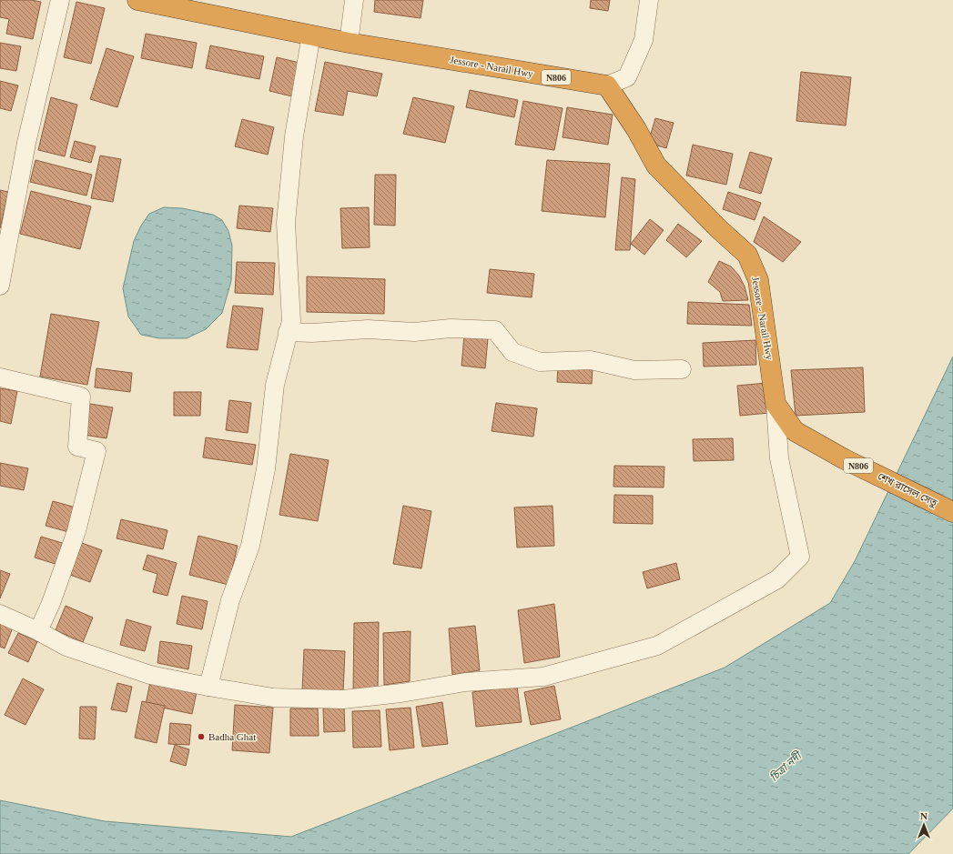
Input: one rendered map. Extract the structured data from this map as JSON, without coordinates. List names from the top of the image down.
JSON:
{
  "streets": {
    "highway": ["Jessore - Narail Hwy", "N806", "শেখ রাসেল সেতু"]
  },
  "crossings": [
    ["Jessore - Narail Hwy", "শেখ রাসেল সেতু"]
  ],
  "water": ["চিত্রা নদী"],
  "places": ["Badha Ghat"],
  "north": "top"
}
